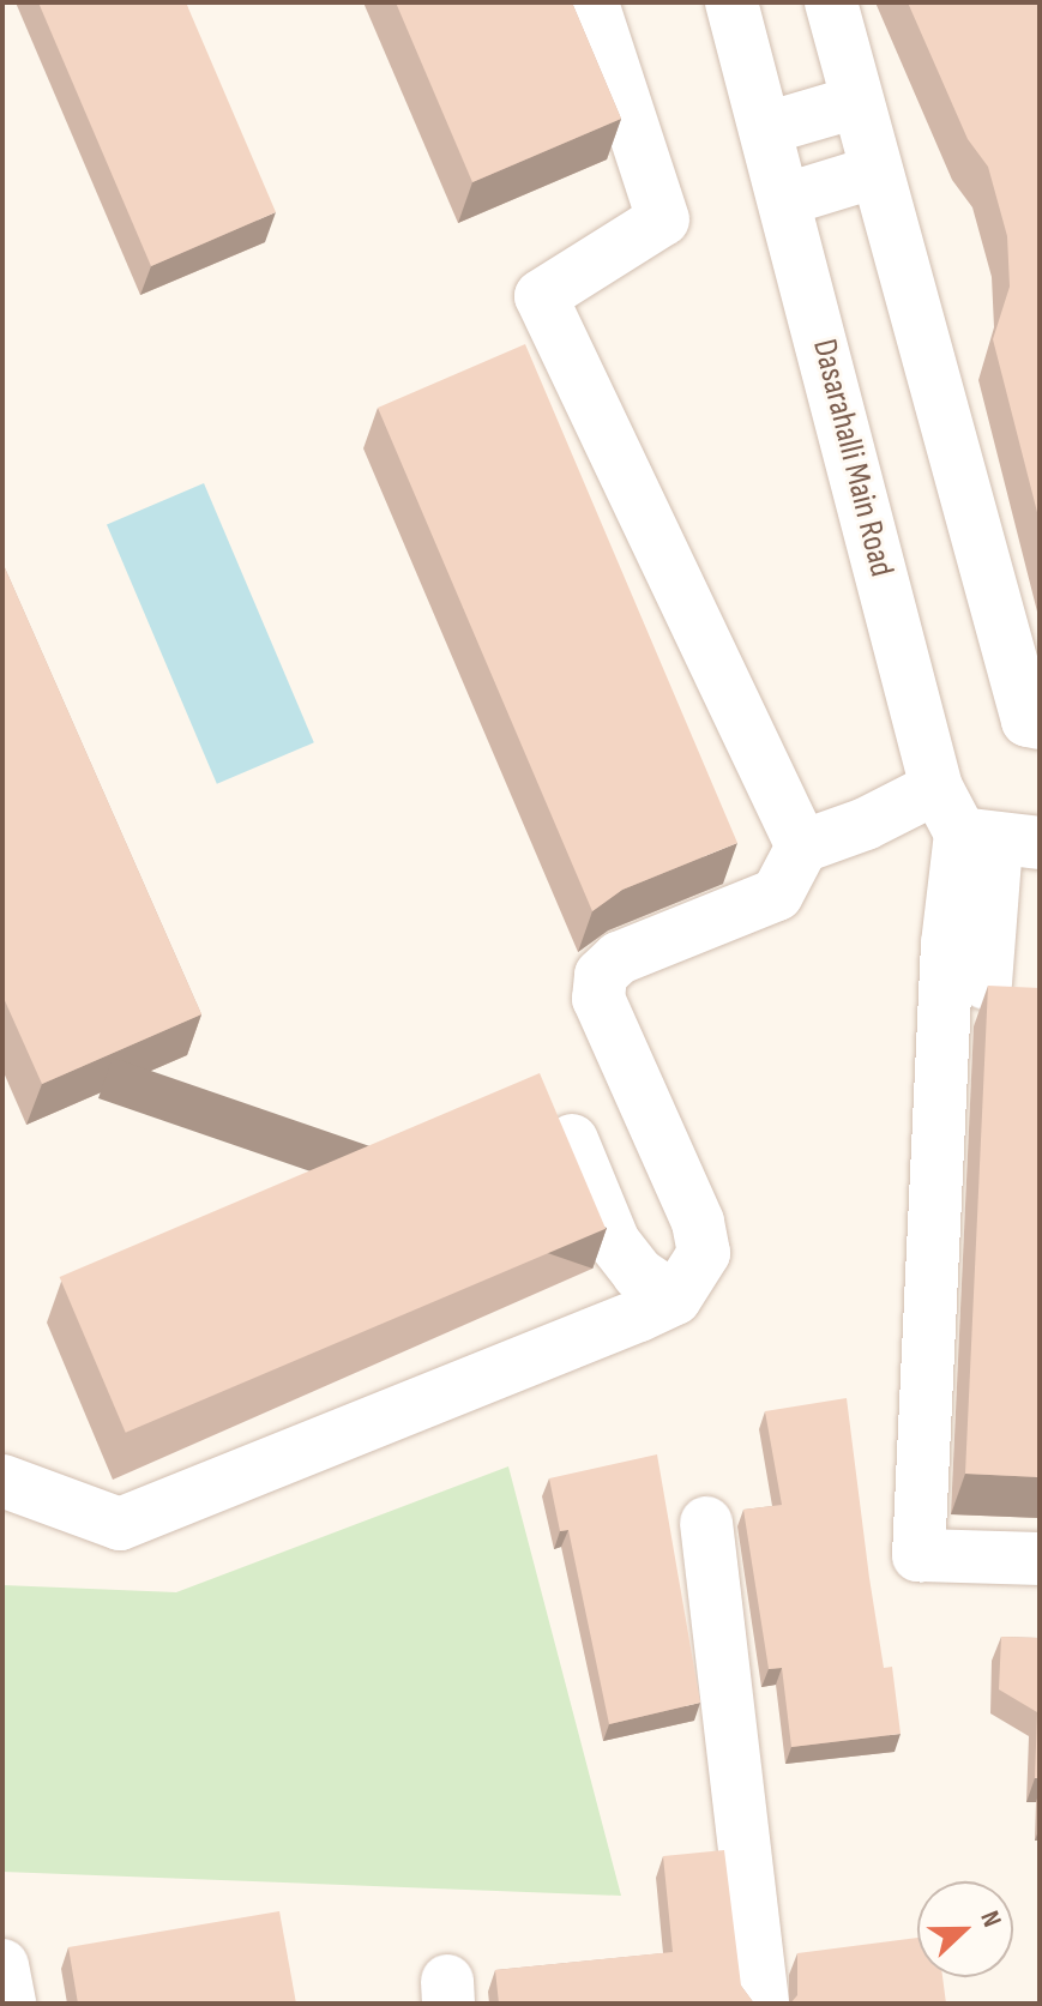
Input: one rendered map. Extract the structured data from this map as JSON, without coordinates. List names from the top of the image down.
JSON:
{
  "streets": {
    "street": ["Dasarahalli Main Road"]
  },
  "north": "right"
}
